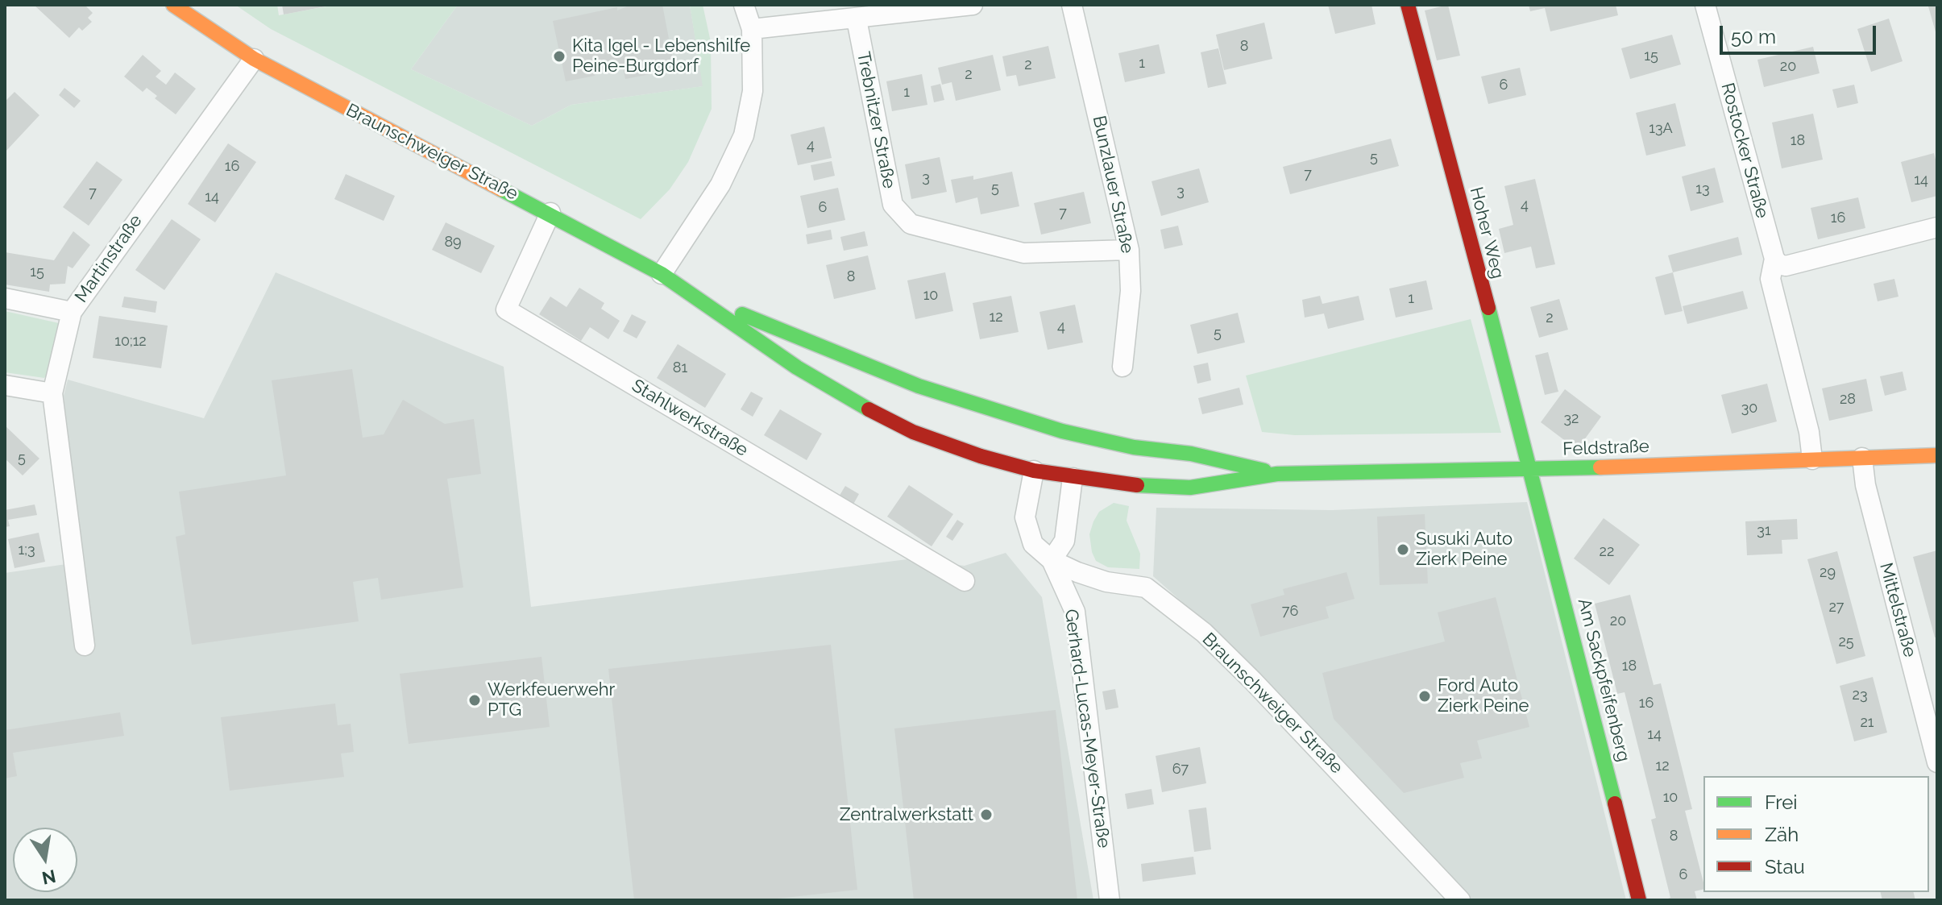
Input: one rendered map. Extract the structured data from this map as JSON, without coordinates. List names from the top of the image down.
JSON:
{
  "streets": {
    "street": [
      "Trebnitzer Straße",
      "Rostocker Straße",
      "Braunschweiger Straße",
      "Bunzlauer Straße",
      "Hoher Weg",
      "Martinstraße",
      "Stahlwerkstraße",
      "Feldstraße",
      "Mittelstraße",
      "Am Sackpfeifenberg",
      "Gerhard-Lucas-Meyer-Straße"
    ]
  },
  "crossings": [
    ["Trebnitzer Straße", "Bunzlauer Straße"],
    ["Rostocker Straße", "Feldstraße"],
    ["Braunschweiger Straße", "Martinstraße"],
    ["Braunschweiger Straße", "Stahlwerkstraße"],
    ["Braunschweiger Straße", "Feldstraße"],
    ["Braunschweiger Straße", "Gerhard-Lucas-Meyer-Straße"],
    ["Hoher Weg", "Feldstraße"],
    ["Hoher Weg", "Am Sackpfeifenberg"],
    ["Feldstraße", "Mittelstraße"],
    ["Feldstraße", "Am Sackpfeifenberg"]
  ],
  "places": [
    "Kita Igel - Lebenshilfe Peine-Burgdorf",
    "Susuki Auto Zierk Peine",
    "Ford Auto Zierk Peine",
    "Werkfeuerwehr PTG",
    "Zentralwerkstatt"
  ],
  "house_numbers": [
    "8",
    "15",
    "1",
    "2",
    "20",
    "2",
    "6",
    "1",
    "13A",
    "18",
    "4",
    "5",
    "16",
    "7",
    "3",
    "14",
    "5",
    "13",
    "3",
    "7",
    "14",
    "4",
    "6",
    "7",
    "16",
    "89",
    "15",
    "8",
    "10",
    "1",
    "12",
    "2",
    "4",
    "5",
    "10;12",
    "81",
    "28",
    "30",
    "32",
    "5",
    "31",
    "1;3",
    "22",
    "29",
    "27",
    "76",
    "20",
    "25",
    "18",
    "23",
    "16",
    "21",
    "14",
    "12",
    "67",
    "10",
    "8",
    "6"
  ],
  "legend": ["Frei", "Zäh", "Stau"],
  "scale_bar": "50 m",
  "north": "bottom"
}
